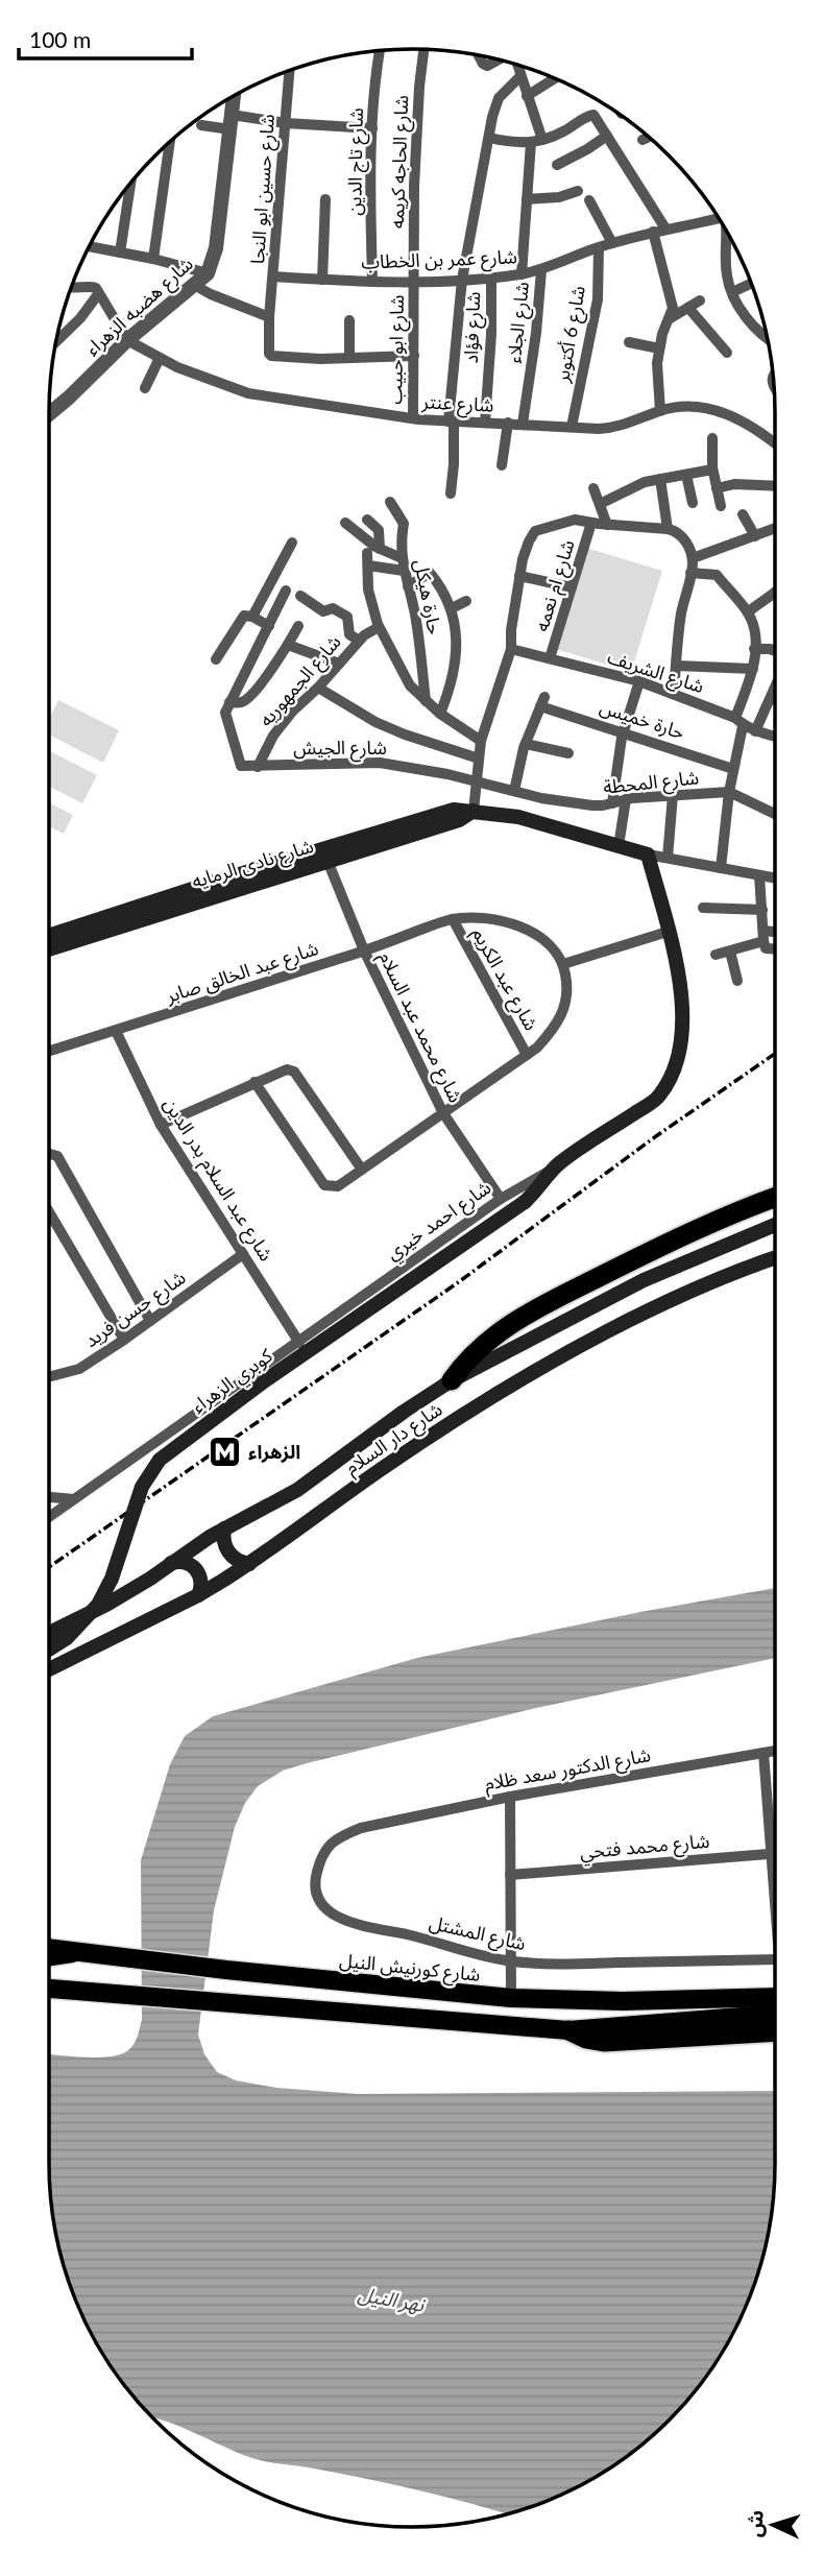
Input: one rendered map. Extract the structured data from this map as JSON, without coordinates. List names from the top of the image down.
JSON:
{
  "streets": {
    "main road": [
      "شارع نادى الرمايه",
      "شارع احمد خيري",
      "كوبري الزهراء",
      "شارع دار السلام",
      "شارع كورنيش النيل"
    ],
    "street": [
      "شارع تاج الدين",
      "شارع الحاجه كريمه",
      "شارع حسين ابو النجا",
      "شارع عمر بن الخطاب",
      "شارع هضبه الزهراء",
      "شارع الجلاء",
      "شارع فؤاد",
      "شارع 6 أكتوبر",
      "شارع ابو حبيب",
      "شارع عنتر",
      "شارع ام نعمه",
      "حارة هيكل",
      "شارع الشريف",
      "شارع الجمهوريه",
      "حارة خميس",
      "شارع الجيش",
      "شارع المحطة",
      "شارع عبد الخالق صابر",
      "شارع عبد الكريم",
      "شارع محمد عبد السلام",
      "شارع عبد السلام بدر الدين",
      "شارع حسن فريد",
      "شارع الدكتور سعد ظلام",
      "شارع محمد فتحي",
      "شارع المشتل"
    ]
  },
  "crossings": [
    ["شارع تاج الدين", "شارع عمر بن الخطاب"],
    ["شارع الحاجه كريمه", "شارع عمر بن الخطاب"],
    ["شارع الحاجه كريمه", "شارع ابو حبيب"],
    ["شارع حسين ابو النجا", "شارع عمر بن الخطاب"],
    ["شارع عمر بن الخطاب", "شارع الجلاء"],
    ["شارع عمر بن الخطاب", "شارع فؤاد"],
    ["شارع عمر بن الخطاب", "شارع 6 أكتوبر"],
    ["شارع عمر بن الخطاب", "شارع ابو حبيب"],
    ["شارع هضبه الزهراء", "شارع عنتر"],
    ["شارع الجلاء", "شارع عنتر"],
    ["شارع فؤاد", "شارع عنتر"],
    ["شارع 6 أكتوبر", "شارع عنتر"],
    ["شارع ابو حبيب", "شارع عنتر"],
    ["شارع ام نعمه", "شارع الشريف"],
    ["شارع الجمهوريه", "شارع الجيش"],
    ["شارع الجيش", "شارع المحطة"],
    ["شارع نادى الرمايه", "شارع محمد عبد السلام"],
    ["شارع نادى الرمايه", "شارع احمد خيري"],
    ["شارع عبد الخالق صابر", "شارع عبد الكريم"],
    ["شارع عبد الخالق صابر", "شارع محمد عبد السلام"],
    ["شارع عبد الخالق صابر", "شارع عبد السلام بدر الدين"],
    ["شارع محمد عبد السلام", "شارع احمد خيري"],
    ["شارع عبد السلام بدر الدين", "شارع احمد خيري"],
    ["شارع عبد السلام بدر الدين", "شارع حسن فريد"],
    ["شارع احمد خيري", "كوبري الزهراء"],
    ["شارع الدكتور سعد ظلام", "شارع المشتل"]
  ],
  "water": ["نهر النيل"],
  "places": {
    "metro station": ["الزهراء"]
  },
  "scale_bar": "100 m",
  "north": "left"
}
